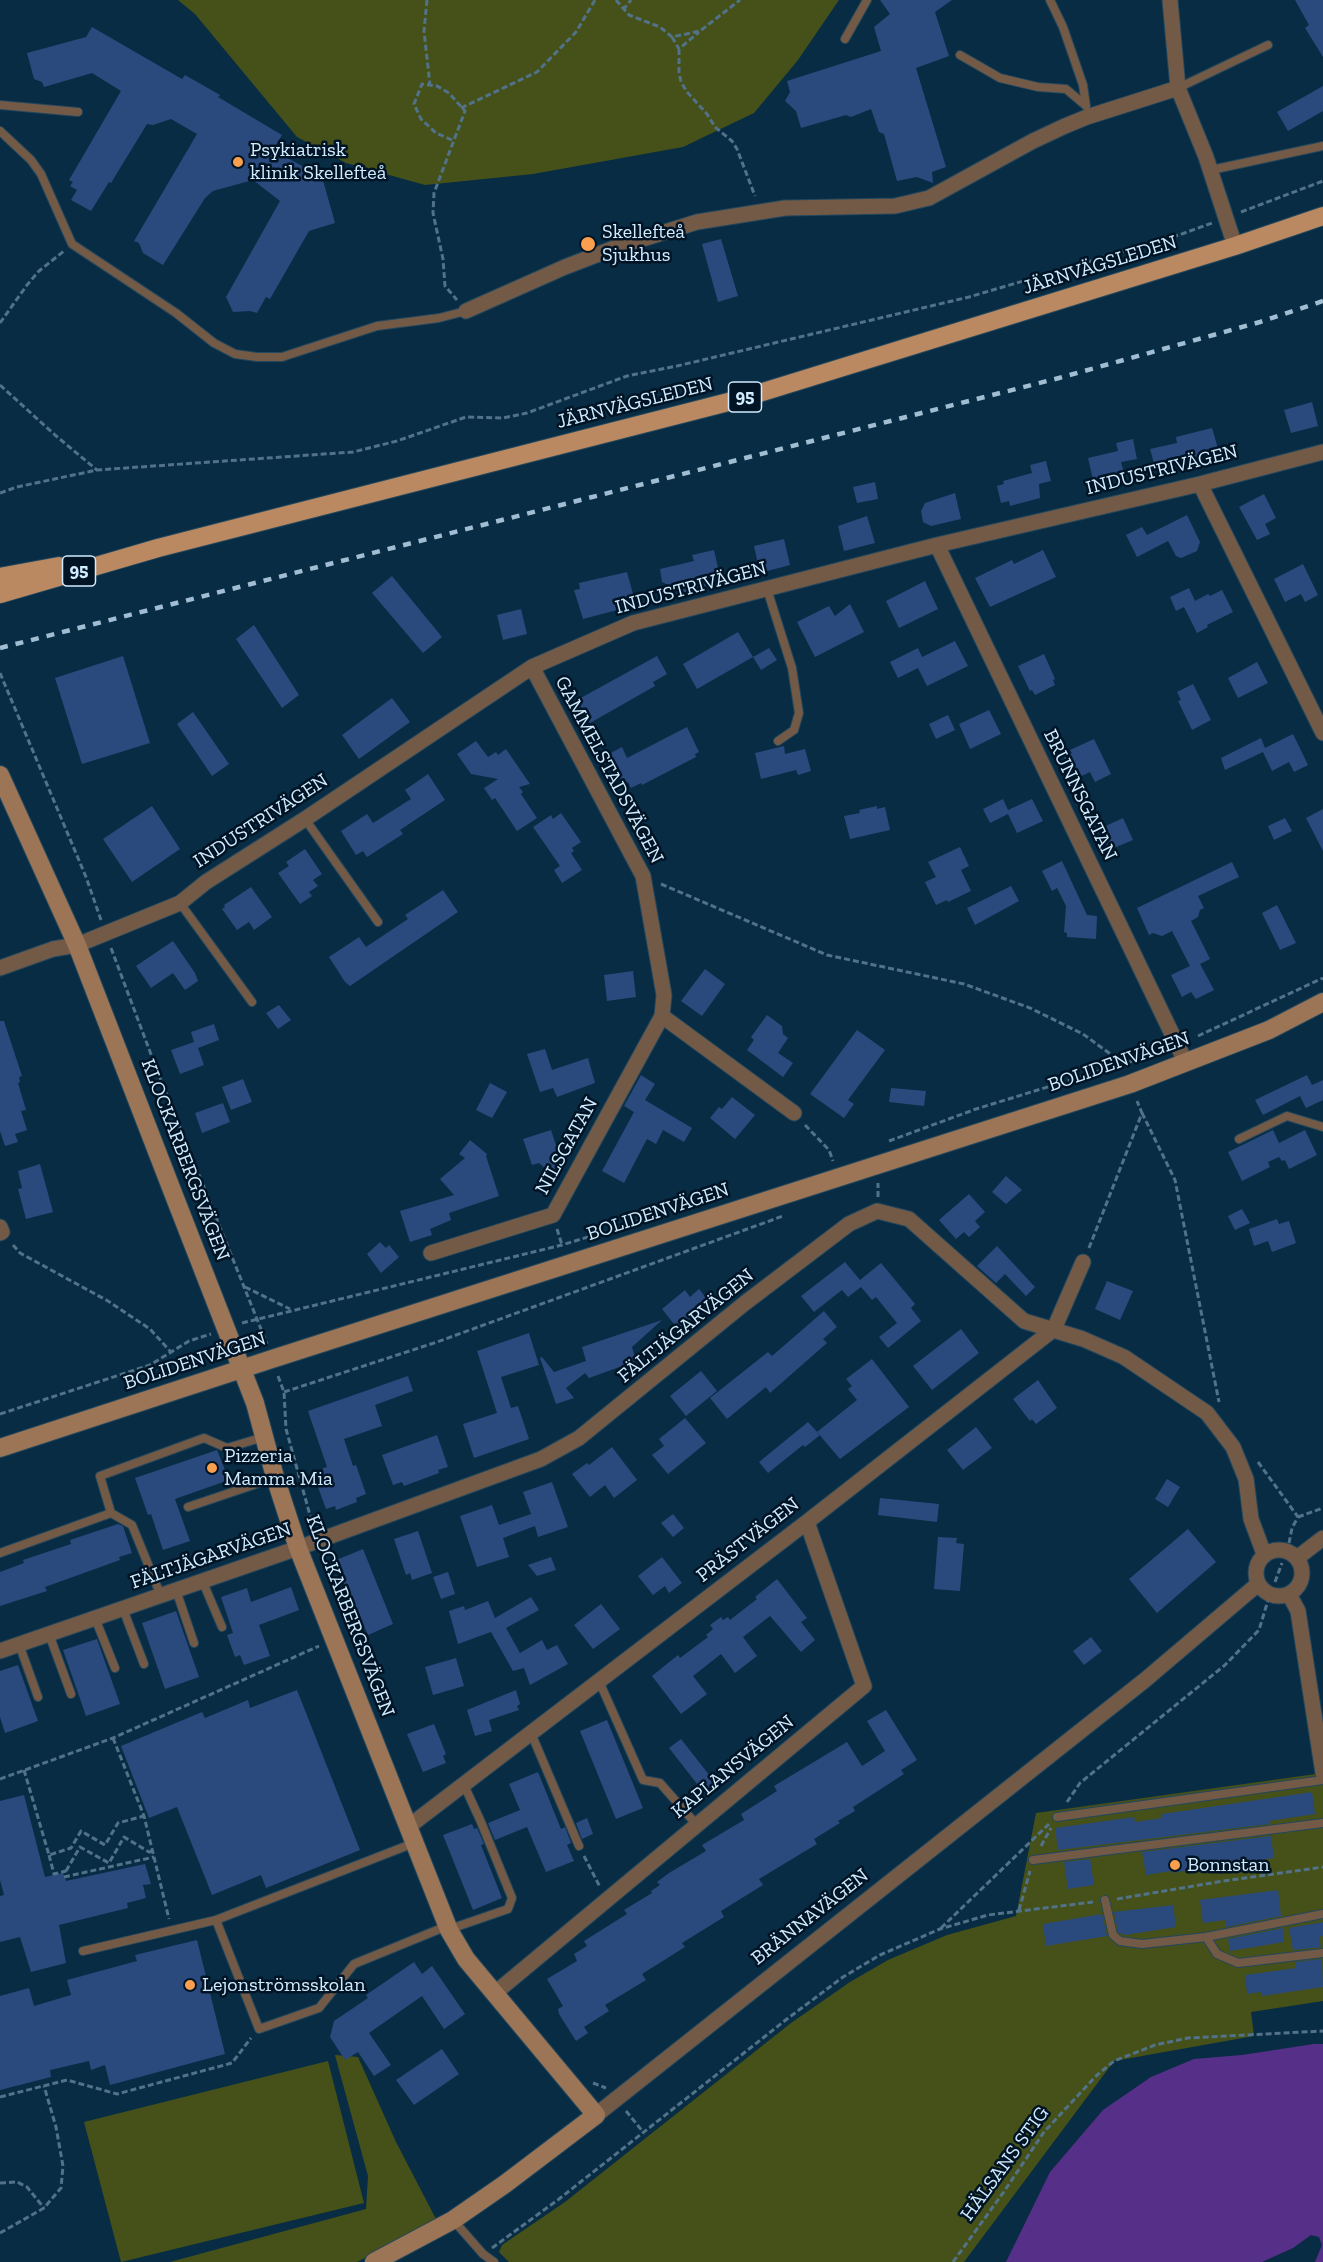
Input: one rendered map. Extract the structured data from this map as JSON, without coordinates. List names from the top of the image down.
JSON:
{
  "streets": {
    "main road": [
      "JÄRNVÄGSLEDEN",
      "95",
      "BOLIDENVÄGEN",
      "KLOCKARBERGSVÄGEN",
      "BRÄNNAVÄGEN"
    ],
    "street": [
      "INDUSTRIVÄGEN",
      "GAMMELSTADSVÄGEN",
      "BRUNNSGATAN",
      "NILSGATAN",
      "FÄLTJÄGARVÄGEN",
      "PRÄSTVÄGEN",
      "KAPLANSVÄGEN"
    ],
    "path": ["HÄLSANS STIG"]
  },
  "crossings": [
    ["INDUSTRIVÄGEN", "GAMMELSTADSVÄGEN"],
    ["INDUSTRIVÄGEN", "BRUNNSGATAN"],
    ["INDUSTRIVÄGEN", "KLOCKARBERGSVÄGEN"],
    ["GAMMELSTADSVÄGEN", "NILSGATAN"],
    ["BRUNNSGATAN", "BOLIDENVÄGEN"],
    ["BOLIDENVÄGEN", "KLOCKARBERGSVÄGEN"],
    ["KLOCKARBERGSVÄGEN", "FÄLTJÄGARVÄGEN"],
    ["KLOCKARBERGSVÄGEN", "PRÄSTVÄGEN"],
    ["KLOCKARBERGSVÄGEN", "KAPLANSVÄGEN"],
    ["KLOCKARBERGSVÄGEN", "BRÄNNAVÄGEN"],
    ["FÄLTJÄGARVÄGEN", "PRÄSTVÄGEN"],
    ["FÄLTJÄGARVÄGEN", "BRÄNNAVÄGEN"],
    ["PRÄSTVÄGEN", "KAPLANSVÄGEN"]
  ],
  "places": [
    "Psykiatrisk klinik Skellefteå",
    "Skellefteå Sjukhus",
    "Pizzeria Mamma Mia",
    "Bonnstan",
    "Lejonströmsskolan"
  ]
}
